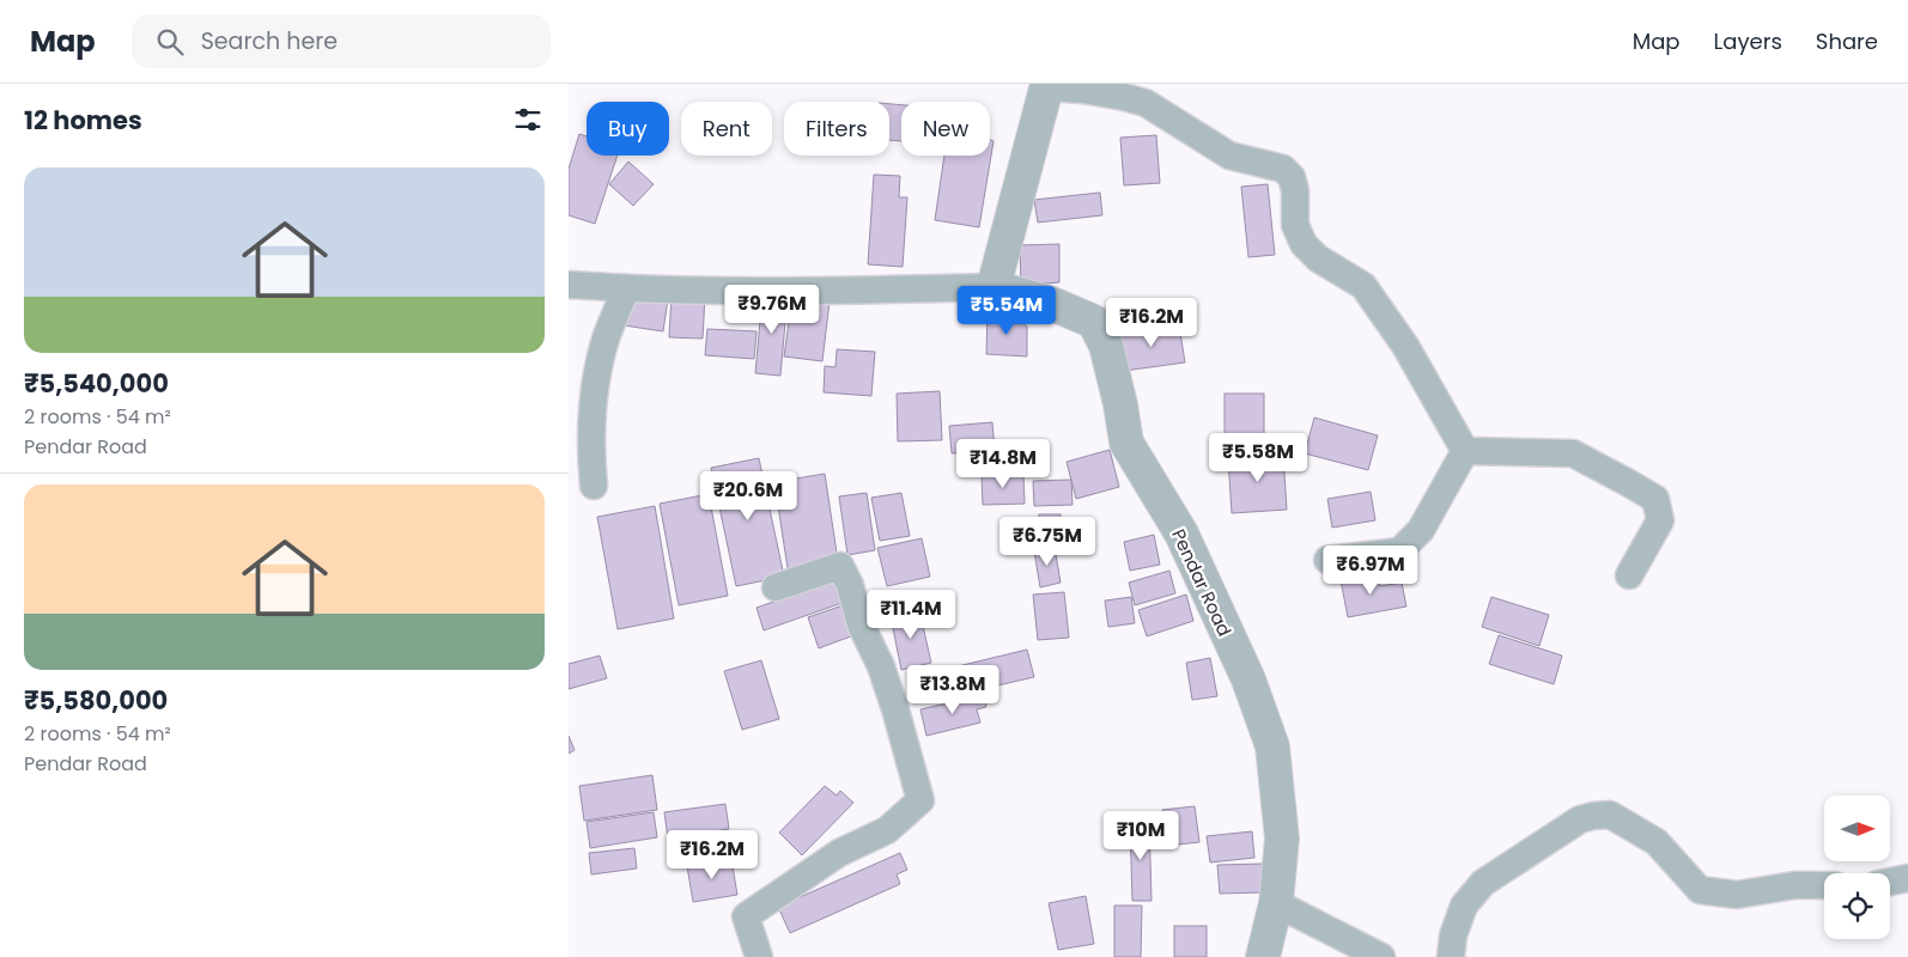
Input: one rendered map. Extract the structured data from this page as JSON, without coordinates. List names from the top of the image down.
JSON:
{
  "streets": {
    "street": ["Pendar Road"]
  },
  "north": "right",
  "page": {
    "header": "Map",
    "search": "Search here",
    "nav": ["Map", "Layers", "Share"],
    "heading": "12 homes",
    "chip": [
      "Buy",
      "Rent",
      "Filters",
      "New"
    ],
    "list": [
      {
        "name": "₹5,540,000",
        "note": "2 rooms · 54 m² · Pendar Road"
      },
      {
        "name": "₹5,580,000",
        "note": "2 rooms · 54 m² · Pendar Road"
      }
    ],
    "price": [
      "₹9.76M",
      "₹5.54M",
      "₹16.2M",
      "₹5.58M",
      "₹14.8M",
      "₹20.6M",
      "₹6.75M",
      "₹6.97M",
      "₹11.4M",
      "₹13.8M",
      "₹10M",
      "₹16.2M"
    ]
  }
}
